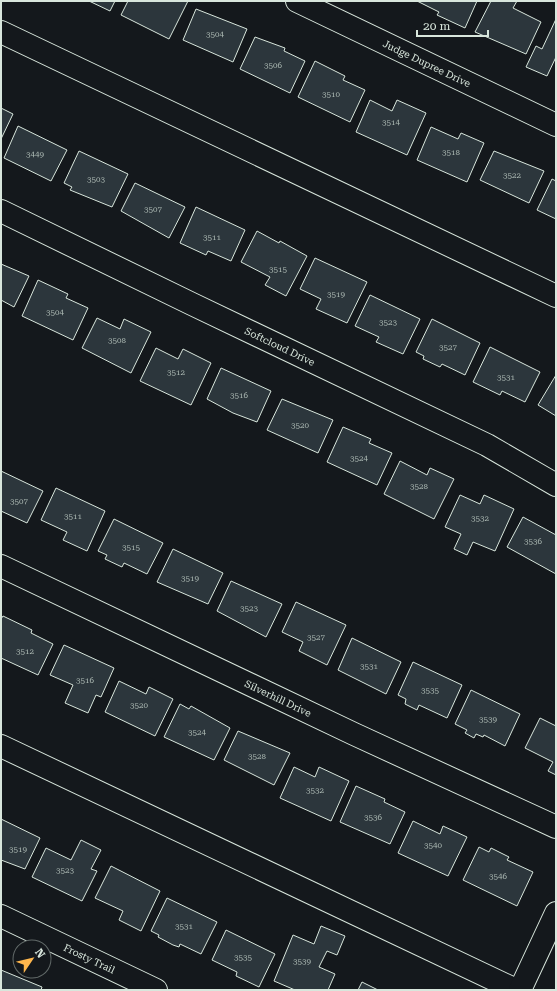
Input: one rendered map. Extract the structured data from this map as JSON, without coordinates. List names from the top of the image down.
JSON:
{
  "streets": {
    "street": [
      "Judge Dupree Drive",
      "Softcloud Drive",
      "Silverhill Drive",
      "Frosty Trail"
    ]
  },
  "house_numbers": [
    "3504",
    "3506",
    "3510",
    "3514",
    "3518",
    "3449",
    "3522",
    "3503",
    "3507",
    "3511",
    "3515",
    "3519",
    "3504",
    "3523",
    "3508",
    "3527",
    "3512",
    "3531",
    "3516",
    "3520",
    "3524",
    "3528",
    "3507",
    "3511",
    "3532",
    "3536",
    "3515",
    "3519",
    "3523",
    "3527",
    "3512",
    "3531",
    "3516",
    "3535",
    "3520",
    "3539",
    "3524",
    "3528",
    "3532",
    "3536",
    "3540",
    "3519",
    "3523",
    "3546",
    "3531",
    "3535",
    "3539"
  ],
  "scale_bar": "20 m",
  "north": "top right"
}
